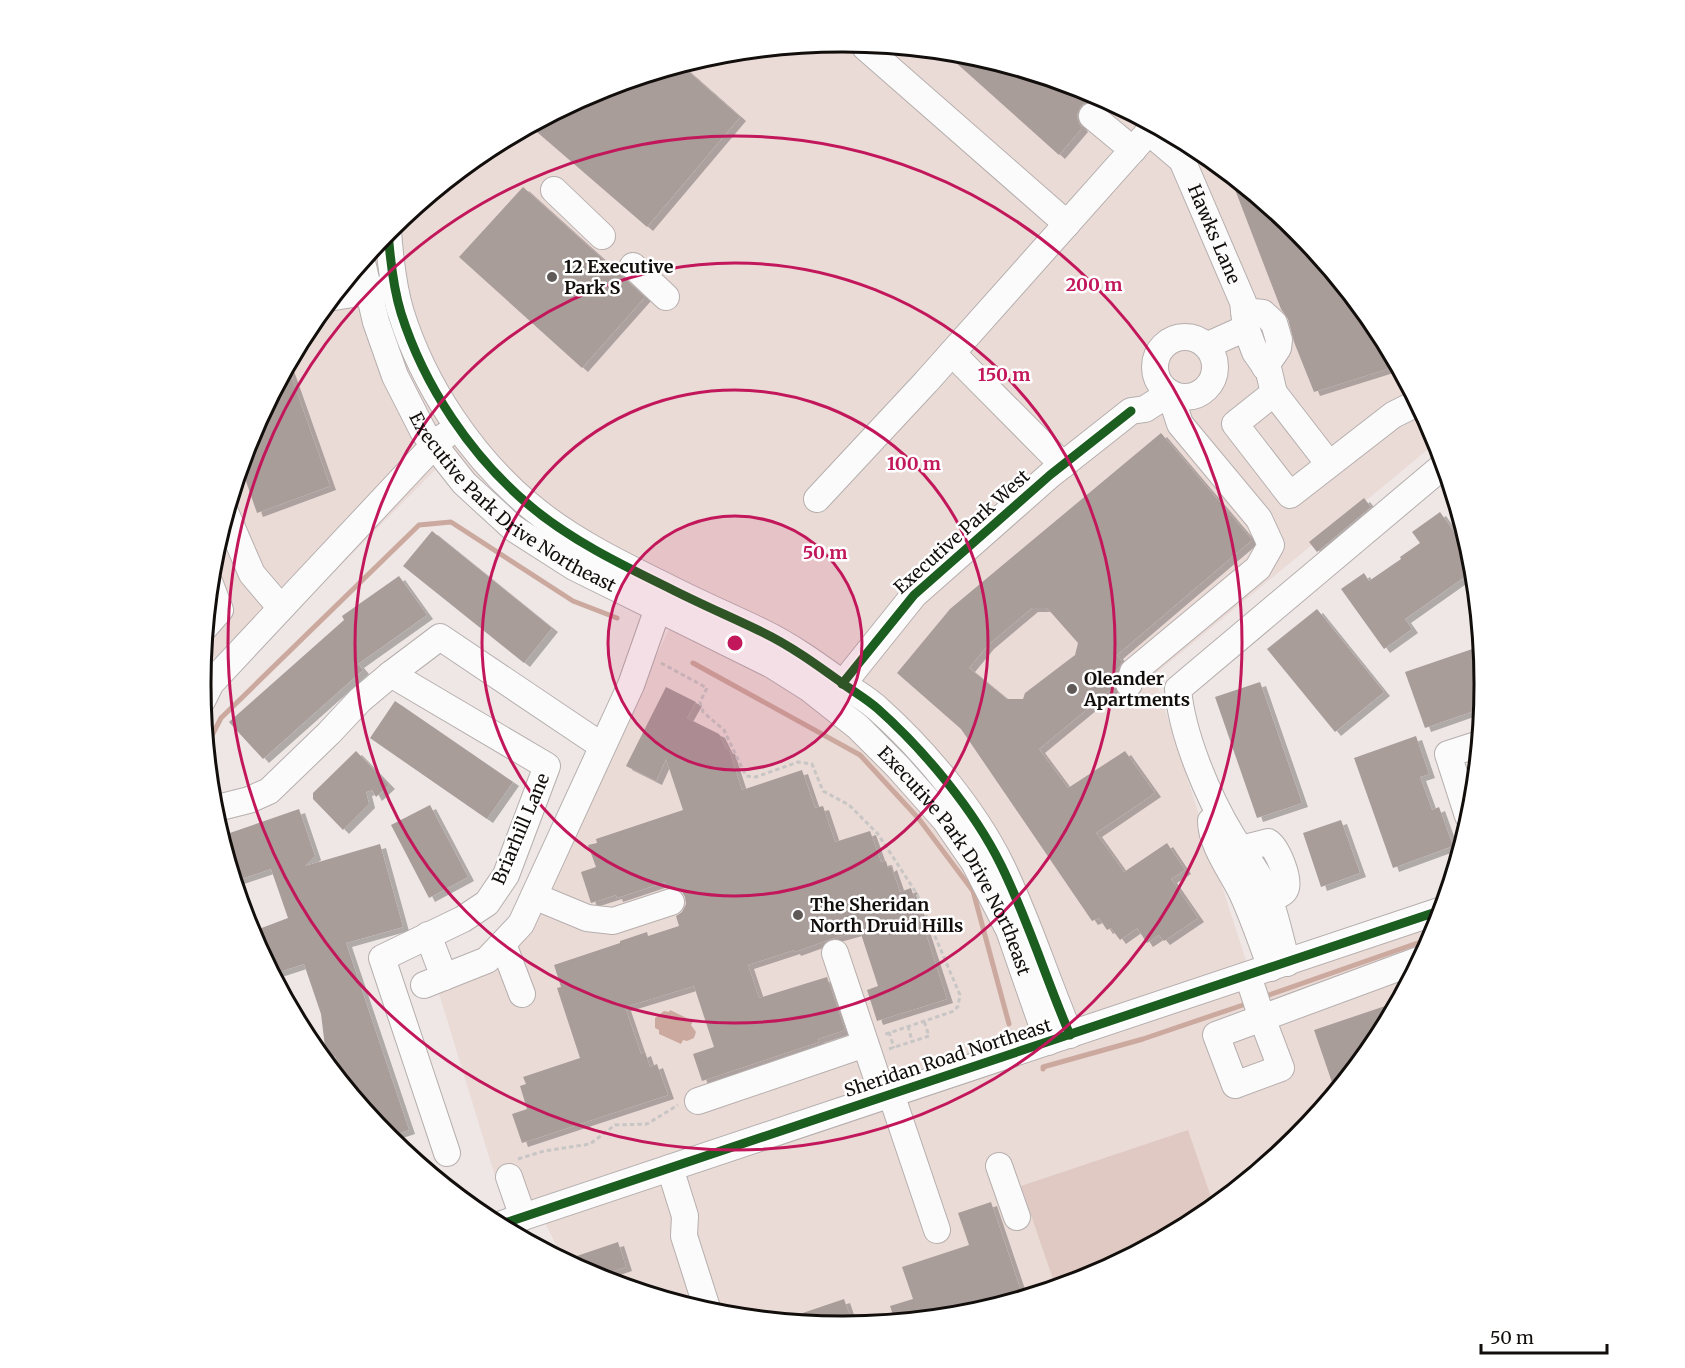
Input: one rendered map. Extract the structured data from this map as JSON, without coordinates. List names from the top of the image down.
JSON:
{
  "streets": {
    "street": [
      "Hawks Lane",
      "Executive Park Drive Northeast",
      "Executive Park West",
      "Briarhill Lane",
      "Sheridan Road Northeast"
    ]
  },
  "crossings": [
    ["Executive Park Drive Northeast", "Executive Park West"],
    ["Executive Park Drive Northeast", "Sheridan Road Northeast"]
  ],
  "places": ["12 Executive Park S", "Oleander Apartments", "The Sheridan North Druid Hills"],
  "scale_bar": "50 m",
  "rings": [
    "200 m",
    "150 m",
    "100 m",
    "50 m"
  ]
}
